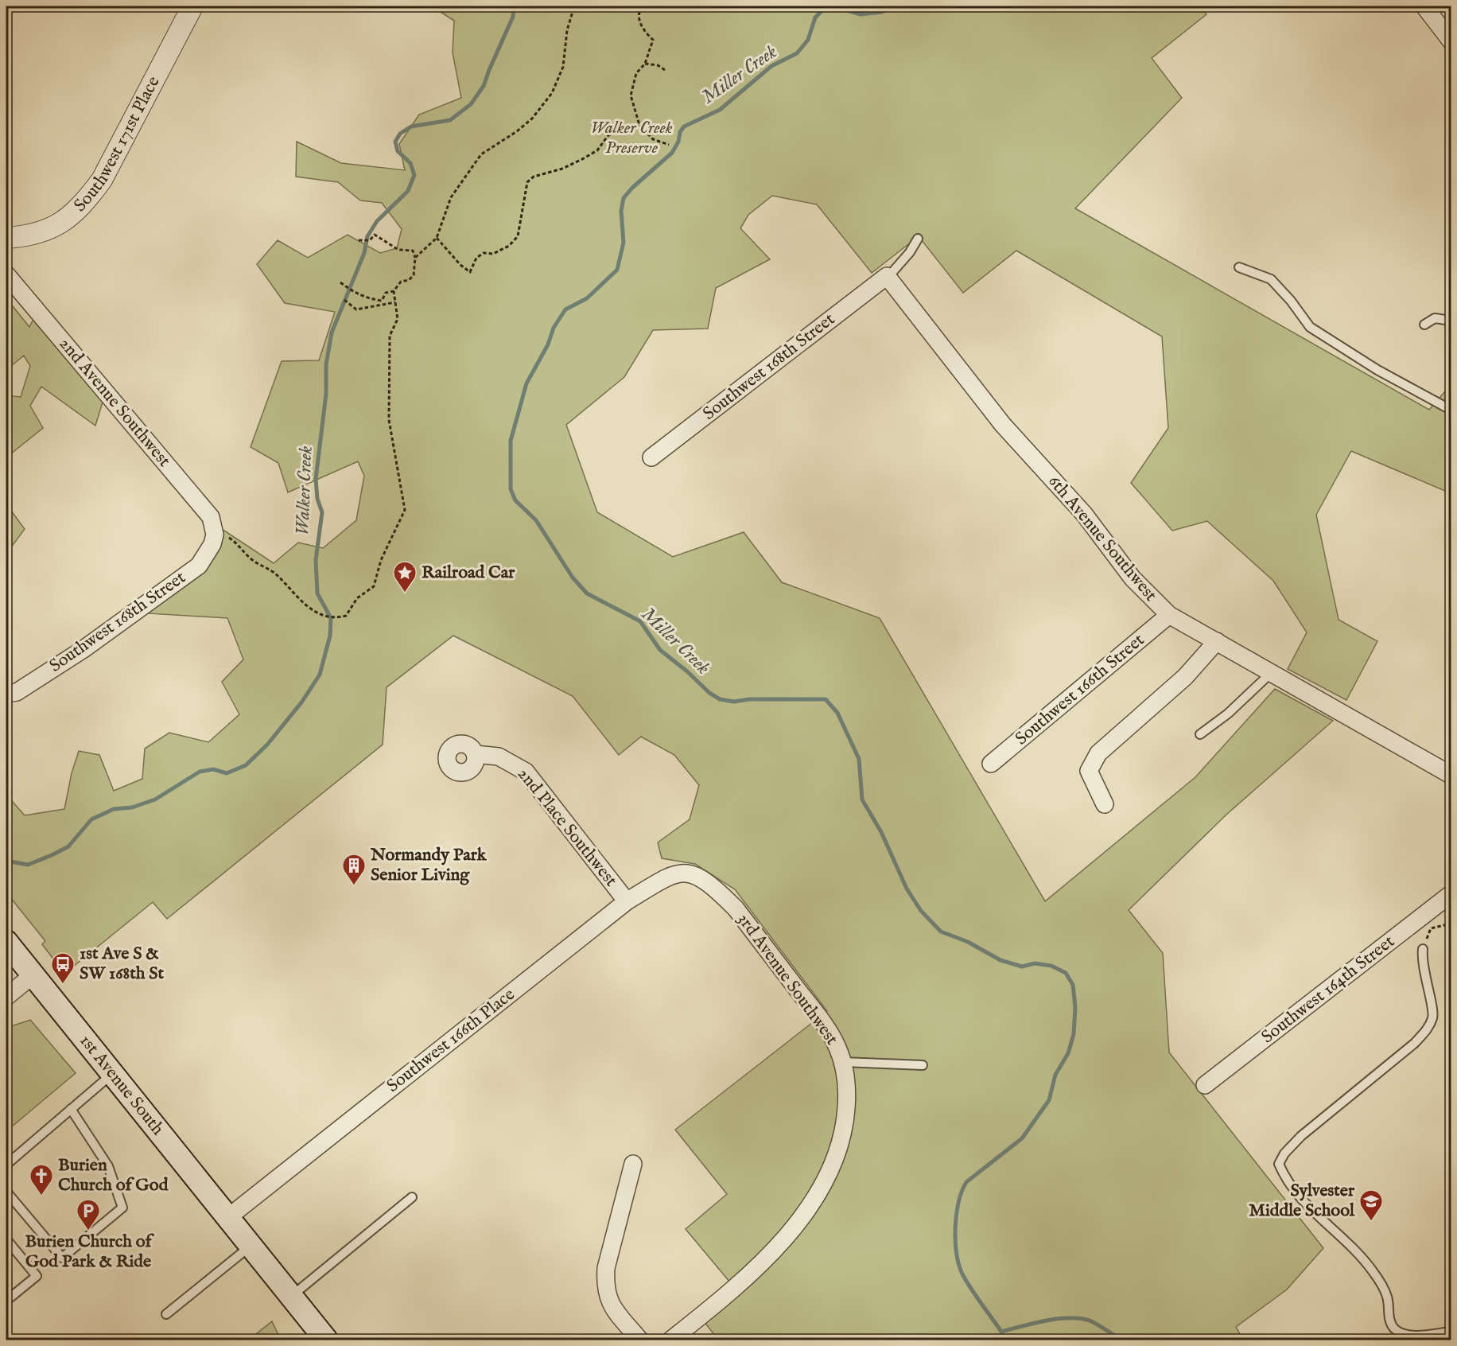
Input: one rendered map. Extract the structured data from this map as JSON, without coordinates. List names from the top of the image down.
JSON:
{
  "streets": {
    "main road": ["1st Avenue South"],
    "street": [
      "Southwest 171st Place",
      "Southwest 168th Street",
      "2nd Avenue Southwest",
      "6th Avenue Southwest",
      "Southwest 166th Street",
      "2nd Place Southwest",
      "3rd Avenue Southwest",
      "Southwest 164th Street",
      "Southwest 166th Place"
    ]
  },
  "crossings": [
    ["Southwest 168th Street", "2nd Avenue Southwest"],
    ["Southwest 168th Street", "6th Avenue Southwest"],
    ["6th Avenue Southwest", "Southwest 166th Street"],
    ["2nd Place Southwest", "Southwest 166th Place"],
    ["3rd Avenue Southwest", "Southwest 166th Place"],
    ["Southwest 166th Place", "1st Avenue South"]
  ],
  "water": ["Miller Creek", "Walker Creek"],
  "parks": ["Walker Creek Preserve"],
  "places": {
    "place": ["Railroad Car"],
    "building": ["Normandy Park Senior Living"],
    "bus stop": ["1st Ave S & SW 168th St"],
    "church": ["Burien Church of God"],
    "school or university": ["Sylvester Middle School"],
    "parking": ["Burien Church of God Park & Ride"]
  }
}
